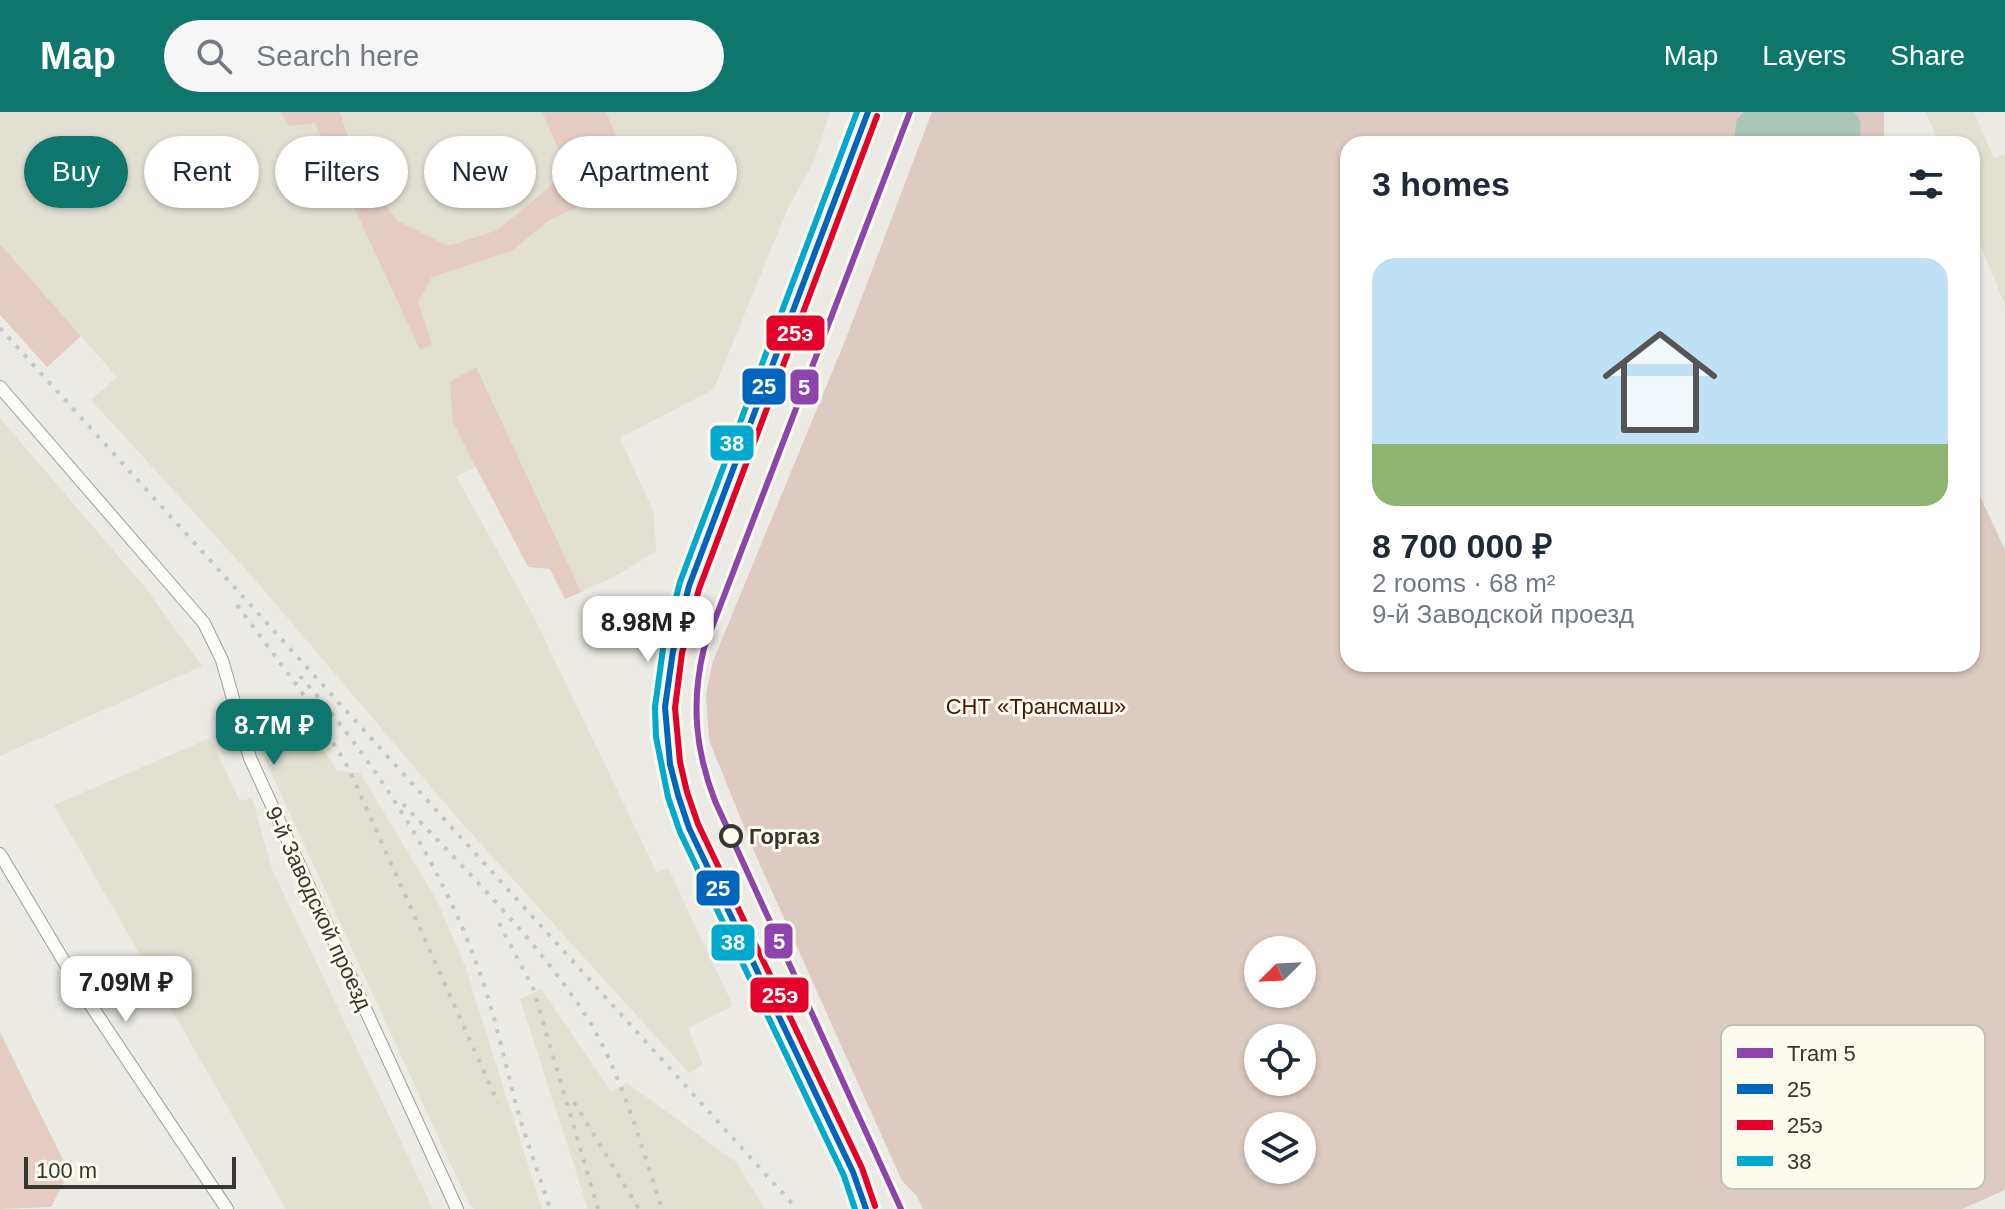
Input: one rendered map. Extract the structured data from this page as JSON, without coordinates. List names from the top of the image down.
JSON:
{
  "streets": {
    "street": ["9-й Заводской проезд"]
  },
  "parks": ["СНТ «Трансмаш»"],
  "places": ["Горгаз"],
  "lines": [
    "tram line 5",
    "transit line 25",
    "transit line 38",
    "transit line 25э"
  ],
  "legend": [
    "Tram 5",
    "25",
    "25э",
    "38"
  ],
  "scale_bar": "100 m",
  "north": "bottom left",
  "page": {
    "header": "Map",
    "search": "Search here",
    "nav": ["Map", "Layers", "Share"],
    "chip": [
      "Buy",
      "Rent",
      "Filters",
      "New",
      "Apartment"
    ],
    "heading": "3 homes",
    "list": [
      {
        "name": "8 700 000 ₽",
        "note": "2 rooms · 68 m² · 9-й Заводской проезд"
      }
    ],
    "price": ["8.98M ₽", "8.7M ₽", "7.09M ₽"],
    "scale": "100 m"
  }
}
